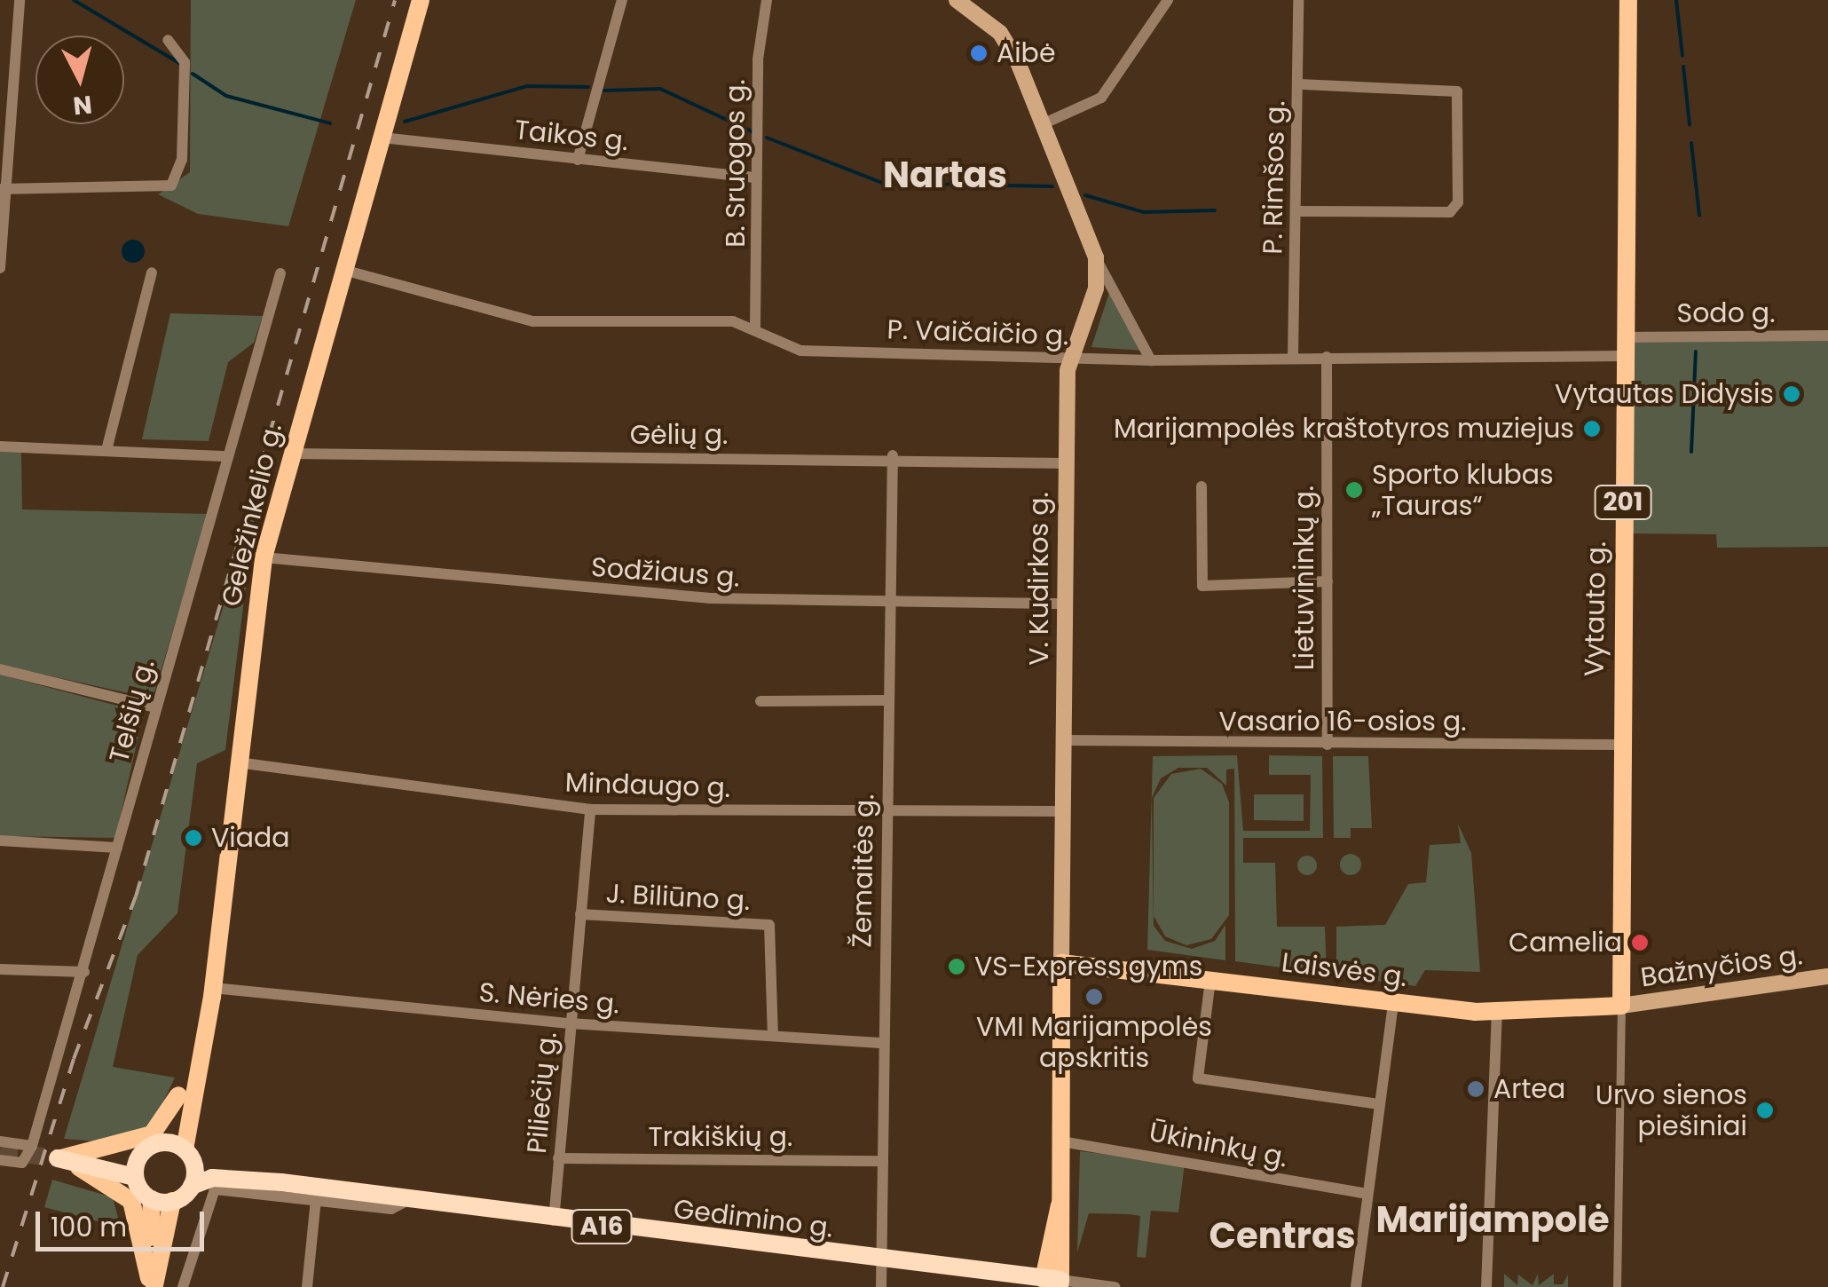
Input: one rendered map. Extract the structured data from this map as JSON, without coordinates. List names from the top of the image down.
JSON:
{
  "streets": {
    "highway": ["Gedimino g.", "A16"],
    "main road": [
      "201",
      "Geležinkelio g.",
      "V. Kudirkos g.",
      "Vytauto g.",
      "Bažnyčios g.",
      "Laisvės g."
    ],
    "street": [
      "Taikos g.",
      "B. Sruogos g.",
      "P. Rimšos g.",
      "Sodo g.",
      "P. Vaičaičio g.",
      "Gėlių g.",
      "Sodžiaus g.",
      "Lietuvininkų g.",
      "Telšių g.",
      "Vasario 16-osios g.",
      "Mindaugo g.",
      "Žemaitės g.",
      "J. Biliūno g.",
      "S. Nėries g.",
      "Piliečių g.",
      "Trakiškių g.",
      "Ūkininkų g."
    ]
  },
  "crossings": [
    ["Taikos g.", "B. Sruogos g."],
    ["Taikos g.", "Geležinkelio g."],
    ["B. Sruogos g.", "P. Vaičaičio g."],
    ["P. Rimšos g.", "P. Vaičaičio g."],
    ["Sodo g.", "Vytauto g."],
    ["P. Vaičaičio g.", "Geležinkelio g."],
    ["P. Vaičaičio g.", "Lietuvininkų g."],
    ["P. Vaičaičio g.", "V. Kudirkos g."],
    ["P. Vaičaičio g.", "Vytauto g."],
    ["Gėlių g.", "Geležinkelio g."],
    ["Gėlių g.", "V. Kudirkos g."],
    ["Gėlių g.", "Žemaitės g."],
    ["Geležinkelio g.", "Sodžiaus g."],
    ["Geležinkelio g.", "Mindaugo g."],
    ["Geležinkelio g.", "S. Nėries g."],
    ["Geležinkelio g.", "Gedimino g."],
    ["Sodžiaus g.", "V. Kudirkos g."],
    ["Sodžiaus g.", "Žemaitės g."],
    ["Lietuvininkų g.", "Vasario 16-osios g."],
    ["V. Kudirkos g.", "Vasario 16-osios g."],
    ["V. Kudirkos g.", "Mindaugo g."],
    ["V. Kudirkos g.", "Laisvės g."],
    ["V. Kudirkos g.", "Ūkininkų g."],
    ["V. Kudirkos g.", "Gedimino g."],
    ["Vytauto g.", "Vasario 16-osios g."],
    ["Vytauto g.", "Bažnyčios g."],
    ["Vytauto g.", "Laisvės g."],
    ["Mindaugo g.", "Žemaitės g."],
    ["Mindaugo g.", "Piliečių g."],
    ["Žemaitės g.", "S. Nėries g."],
    ["Žemaitės g.", "Trakiškių g."],
    ["Žemaitės g.", "Gedimino g."],
    ["J. Biliūno g.", "S. Nėries g."],
    ["J. Biliūno g.", "Piliečių g."],
    ["Bažnyčios g.", "Laisvės g."],
    ["S. Nėries g.", "Piliečių g."],
    ["Piliečių g.", "Trakiškių g."],
    ["Piliečių g.", "Gedimino g."]
  ],
  "districts": ["Nartas", "Marijampolė", "Centras"],
  "places": [
    "Aibė",
    "Vytautas Didysis",
    "Marijampolės kraštotyros muziejus",
    "Sporto klubas „Tauras“",
    "Viada",
    "Camelia",
    "VS-Express gyms",
    "VMI Marijampolės apskritis",
    "Artea",
    "Urvo sienos piešiniai"
  ],
  "scale_bar": "100 m",
  "north": "bottom"
}
